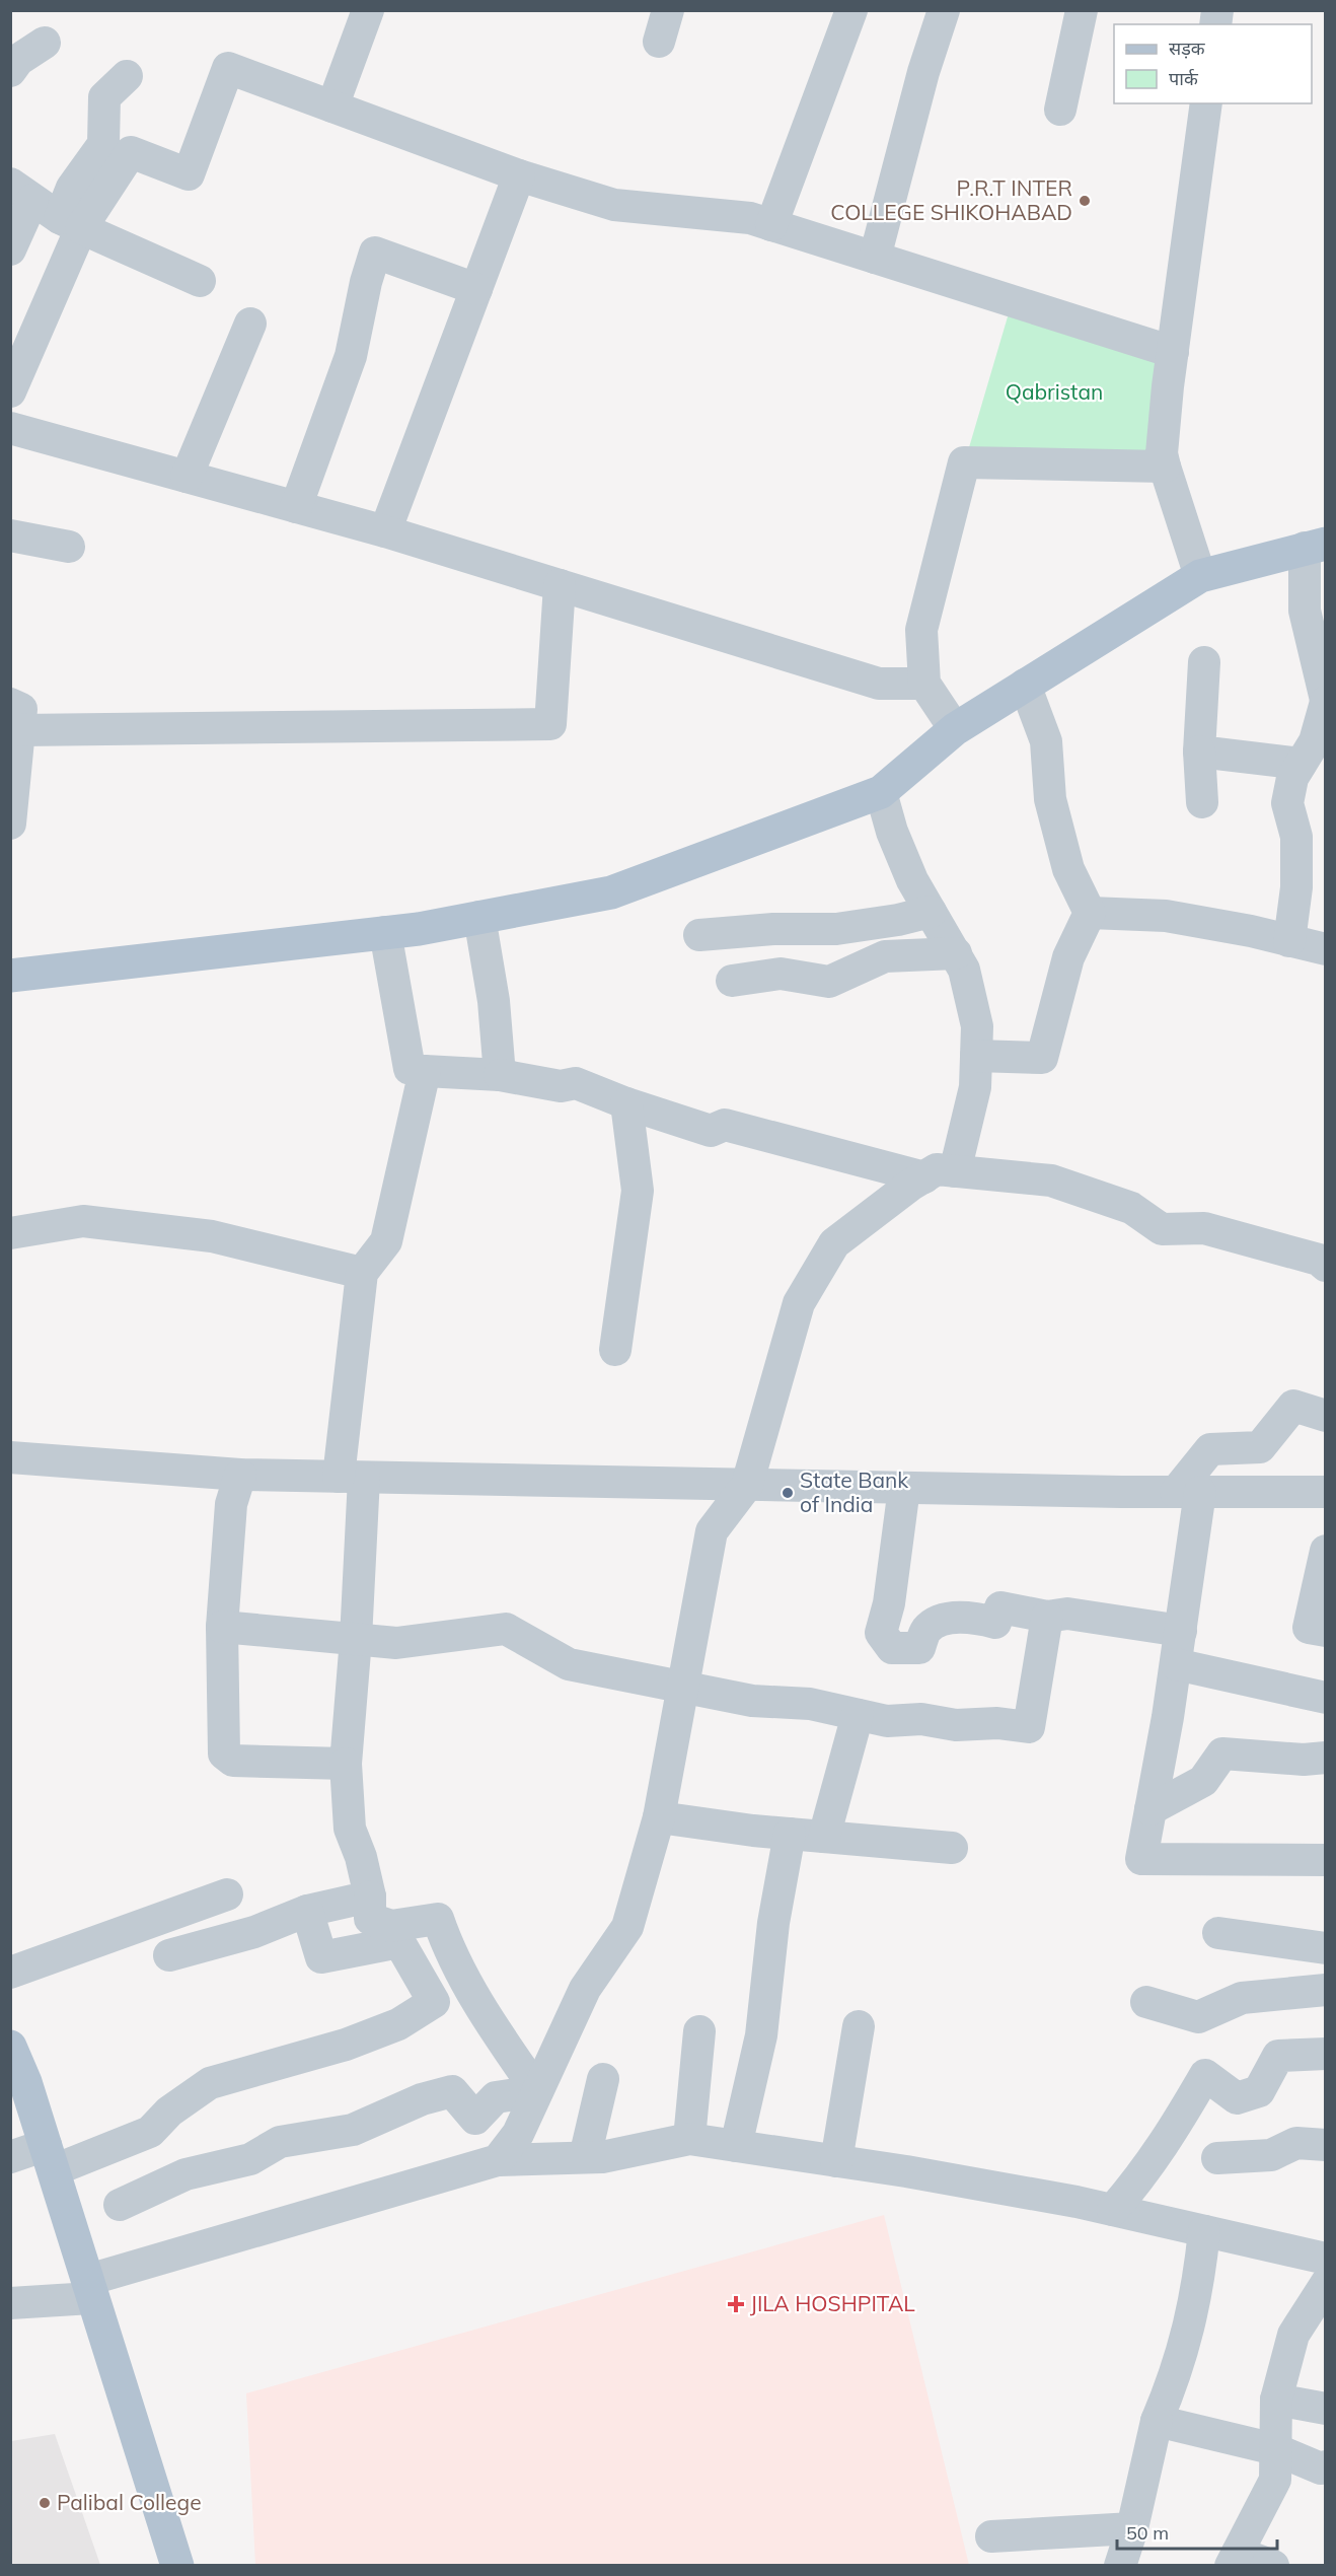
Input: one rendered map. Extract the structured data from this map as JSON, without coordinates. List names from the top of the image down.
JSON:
{
  "parks": ["Qabristan"],
  "places": {
    "other": ["P.R.T INTER COLLEGE SHIKOHABAD", "State Bank of India", "Palibal College"],
    "health": ["JILA HOSHPITAL"]
  },
  "legend": ["सड़क", "पार्क"],
  "scale_bar": "50 m"
}
